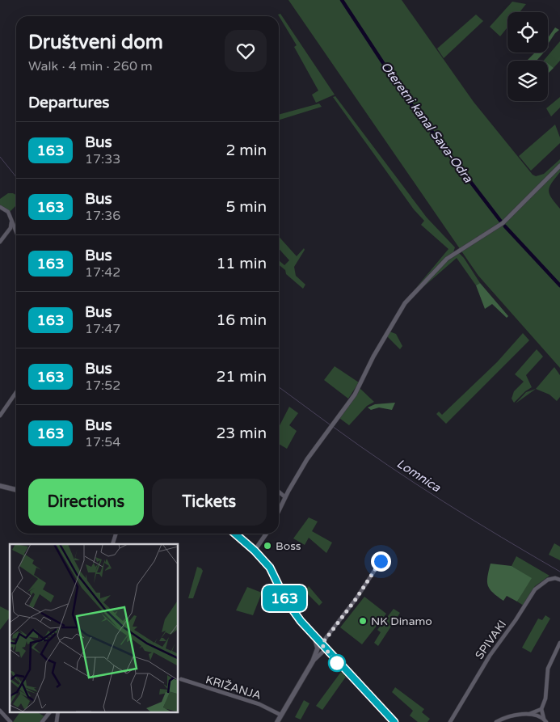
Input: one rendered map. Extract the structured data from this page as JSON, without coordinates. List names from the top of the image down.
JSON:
{
  "streets": {
    "street": ["SPIVAKI", "KRIŽANJA"]
  },
  "water": ["Oteretni kanal Sava-Odra", "Lomnica"],
  "places": ["Boss", "NK Dinamo"],
  "lines": ["bus line 163"],
  "page": {
    "on_map": "163",
    "heading": [
      ["Društveni dom", "Walk · 4 min · 260 m"],
      "Departures"
    ],
    "list": [
      {
        "mark": "163",
        "name": "Bus",
        "note": "17:33",
        "value": "2 min"
      },
      {
        "mark": "163",
        "name": "Bus",
        "note": "17:36",
        "value": "5 min"
      },
      {
        "mark": "163",
        "name": "Bus",
        "note": "17:42",
        "value": "11 min"
      },
      {
        "mark": "163",
        "name": "Bus",
        "note": "17:47",
        "value": "16 min"
      },
      {
        "mark": "163",
        "name": "Bus",
        "note": "17:52",
        "value": "21 min"
      },
      {
        "mark": "163",
        "name": "Bus",
        "note": "17:54",
        "value": "23 min"
      }
    ],
    "buttons": ["Directions", "Tickets"]
  }
}
